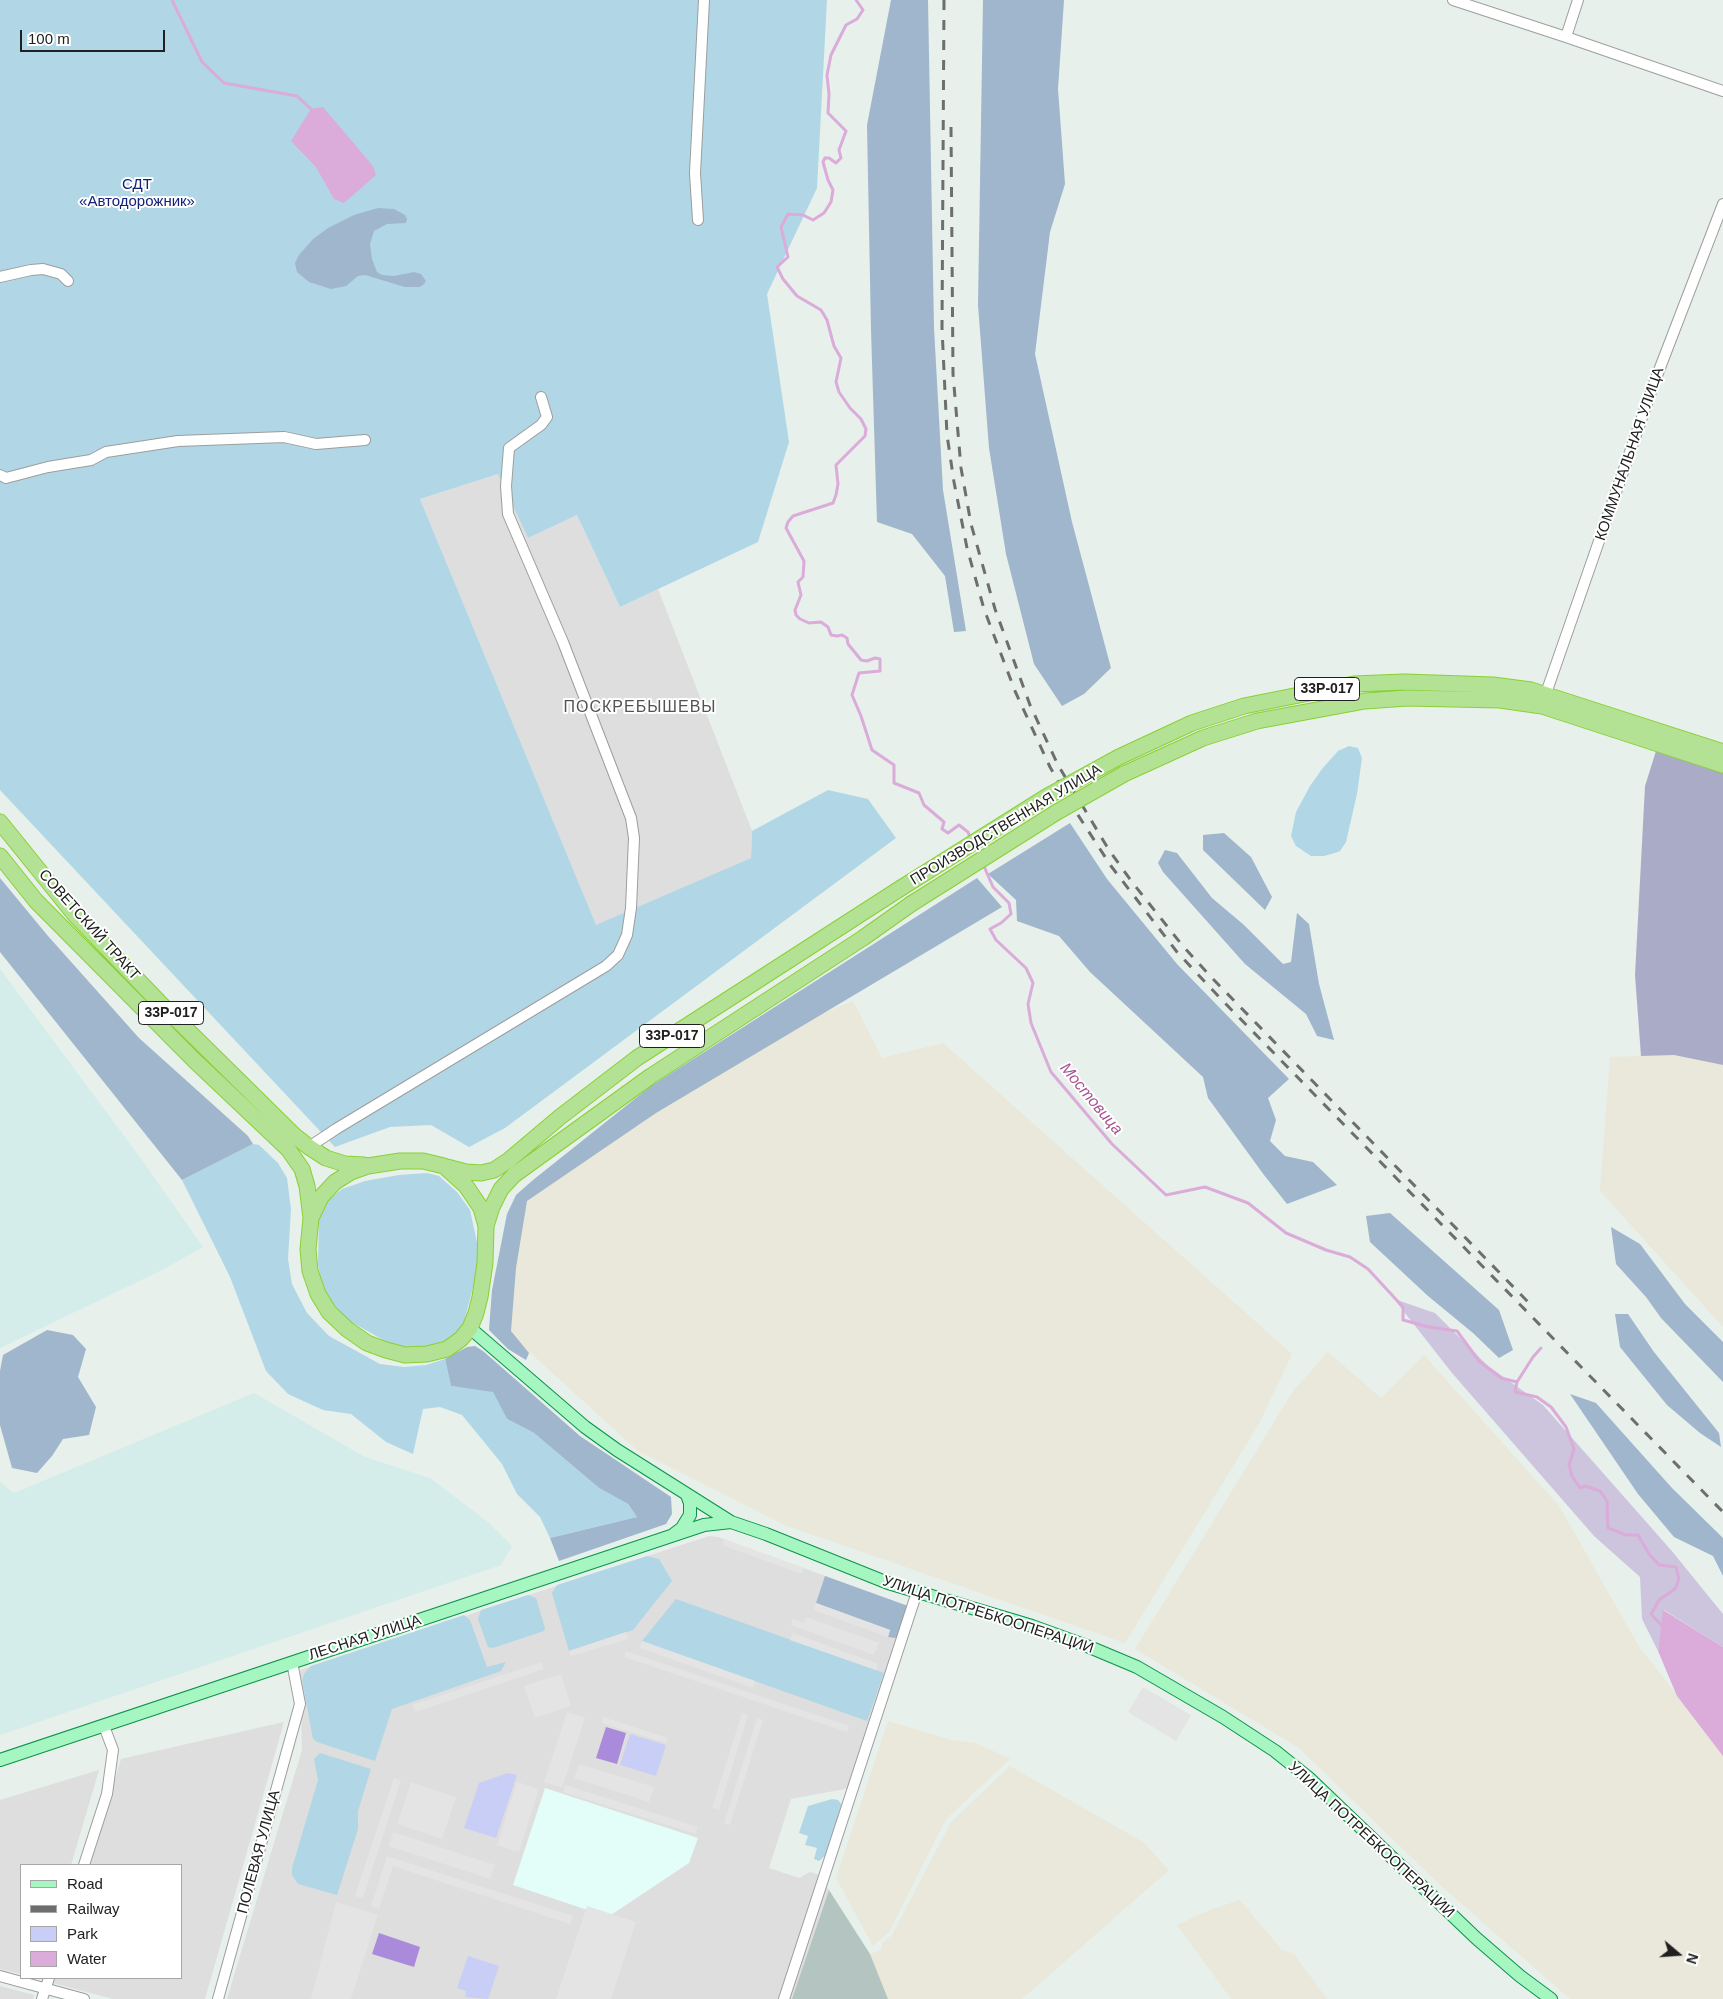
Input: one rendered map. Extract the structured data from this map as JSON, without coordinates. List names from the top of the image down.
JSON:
{
  "streets": {
    "highway": ["33Р-017", "ПРОИЗВОДСТВЕННАЯ УЛИЦА", "СОВЕТСКИЙ ТРАКТ"],
    "main road": ["УЛИЦА ПОТРЕБКООПЕРАЦИИ", "ЛЕСНАЯ УЛИЦА"],
    "street": ["КОММУНАЛЬНАЯ УЛИЦА", "ПОЛЕВАЯ УЛИЦА"]
  },
  "crossings": [
    ["КОММУНАЛЬНАЯ УЛИЦА", "ПРОИЗВОДСТВЕННАЯ УЛИЦА"],
    ["33Р-017", "ПРОИЗВОДСТВЕННАЯ УЛИЦА"],
    ["33Р-017", "СОВЕТСКИЙ ТРАКТ"],
    ["33Р-017", "УЛИЦА ПОТРЕБКООПЕРАЦИИ"],
    ["УЛИЦА ПОТРЕБКООПЕРАЦИИ", "ЛЕСНАЯ УЛИЦА"],
    ["ЛЕСНАЯ УЛИЦА", "ПОЛЕВАЯ УЛИЦА"]
  ],
  "districts": ["ПОСКРЕБЫШЕВЫ"],
  "water": ["Мостовица"],
  "parks": ["СДТ «Автодорожник»"],
  "legend": [
    "Road",
    "Railway",
    "Park",
    "Water"
  ],
  "scale_bar": "100 m",
  "north": "right"
}
